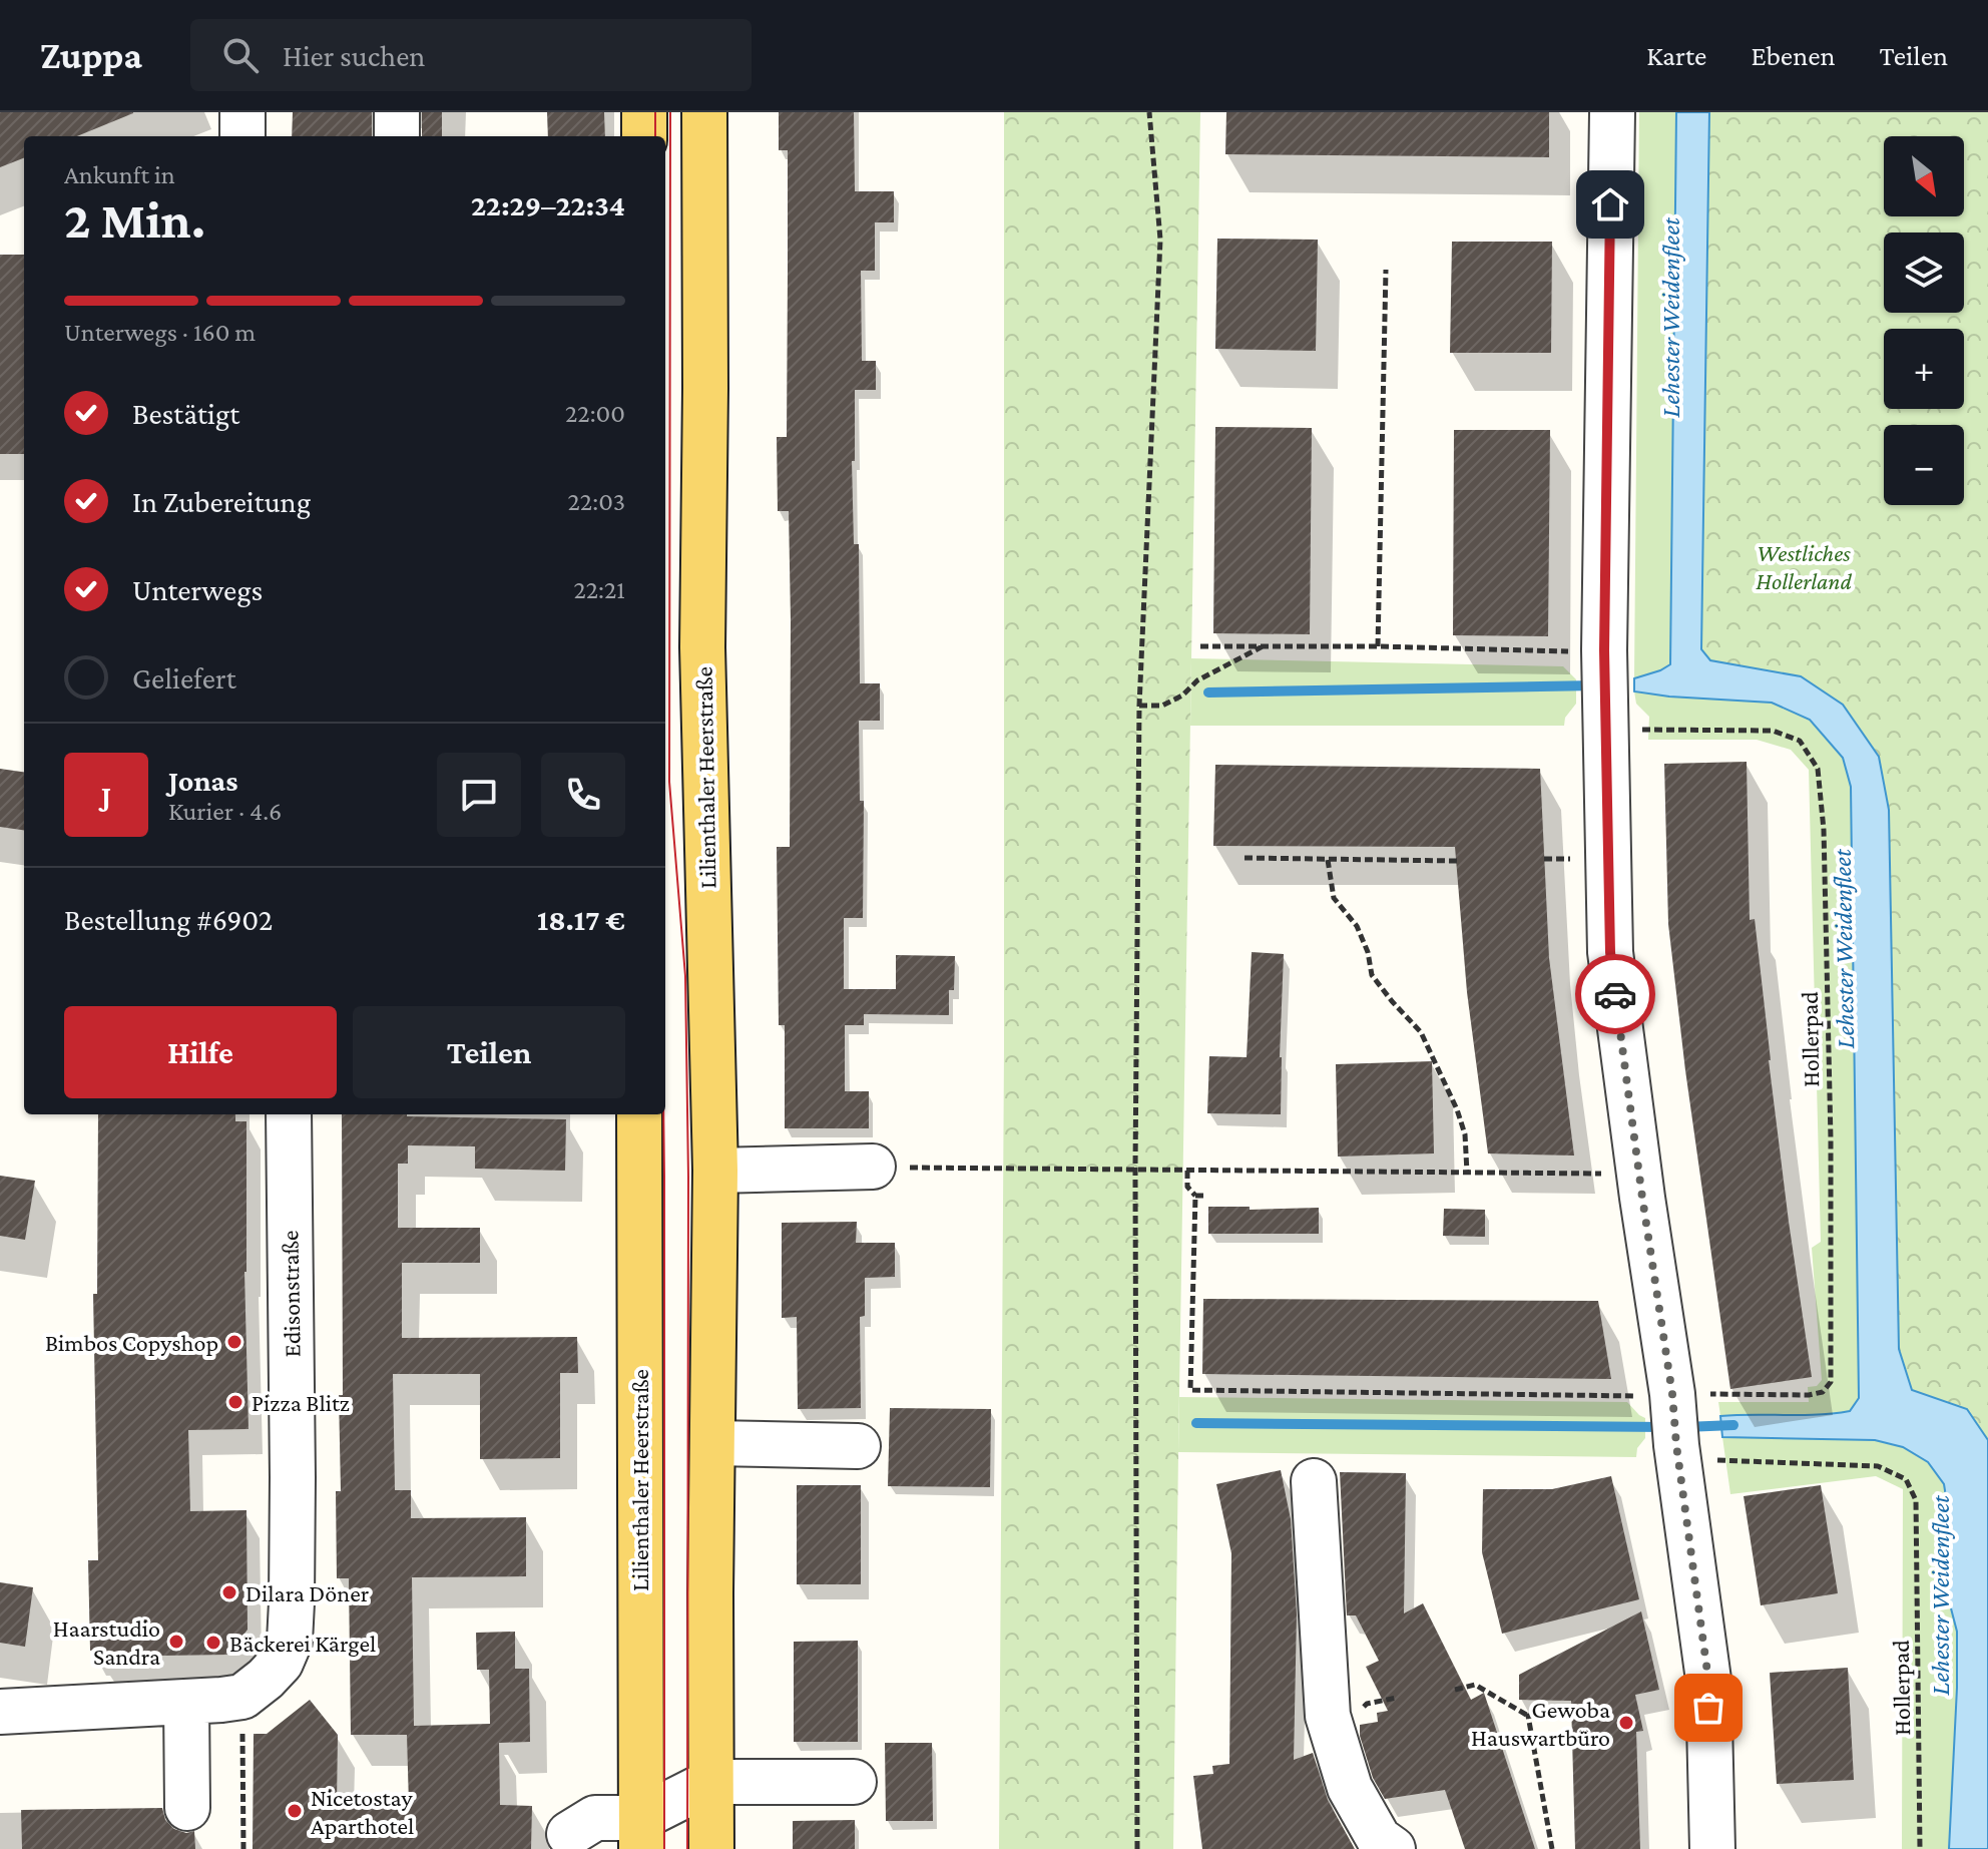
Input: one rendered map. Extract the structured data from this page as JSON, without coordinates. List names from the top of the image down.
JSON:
{
  "streets": {
    "main road": ["Lilienthaler Heerstraße"],
    "street": ["Edisonstraße"],
    "path": ["Hollerpad"]
  },
  "water": ["Lehester Weidenfleet"],
  "parks": ["Westliches Hollerland"],
  "places": [
    "Bimbos Copyshop",
    "Pizza Blitz",
    "Dilara Döner",
    "Haarstudio Sandra",
    "Bäckerei Kärgel",
    "Gewoba Hauswartbüro",
    "Nicetostay Aparthotel"
  ],
  "north": "bottom right",
  "page": {
    "header": "Zuppa",
    "search": "Hier suchen",
    "nav": ["Karte", "Ebenen", "Teilen"],
    "map_buttons": ["+", "−"],
    "heading": ["2 Min.", "Ankunft in", "22:29–22:34"],
    "panel": [
      "Jonas",
      "Kurier · 4.6",
      "Bestellung #6902",
      "18.17 €"
    ],
    "bar": "Unterwegs · 160 m",
    "list": [
      ["Bestätigt", "22:00"],
      ["In Zubereitung", "22:03"],
      ["Unterwegs", "22:21"],
      "Geliefert"
    ],
    "round": "J",
    "buttons": ["Hilfe", "Teilen"]
  }
}
